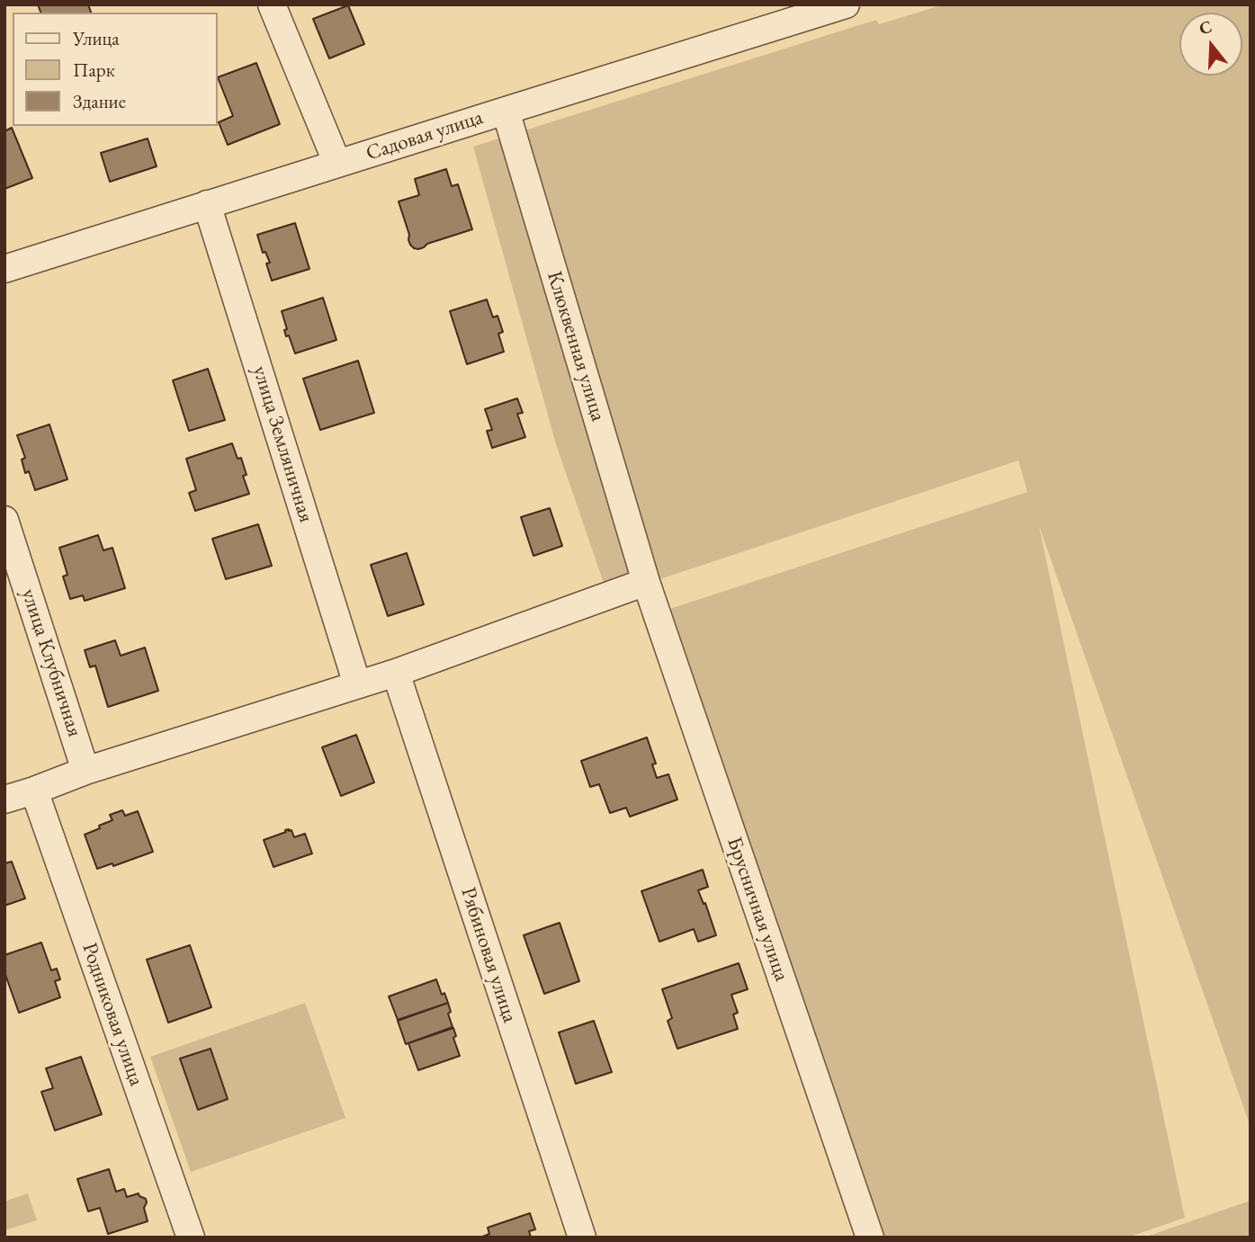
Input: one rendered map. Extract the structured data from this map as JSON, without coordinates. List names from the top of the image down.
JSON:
{
  "streets": {
    "street": [
      "Садовая улица",
      "Клюквенная улица",
      "улица Земляничная",
      "улица Клубничная",
      "Брусничная улица",
      "Рябиновая улица",
      "Родниковая улица"
    ]
  },
  "crossings": [
    ["Садовая улица", "Клюквенная улица"],
    ["Садовая улица", "улица Земляничная"],
    ["Клюквенная улица", "Брусничная улица"]
  ],
  "legend": ["Улица", "Парк", "Здание"],
  "north": "top"
}
